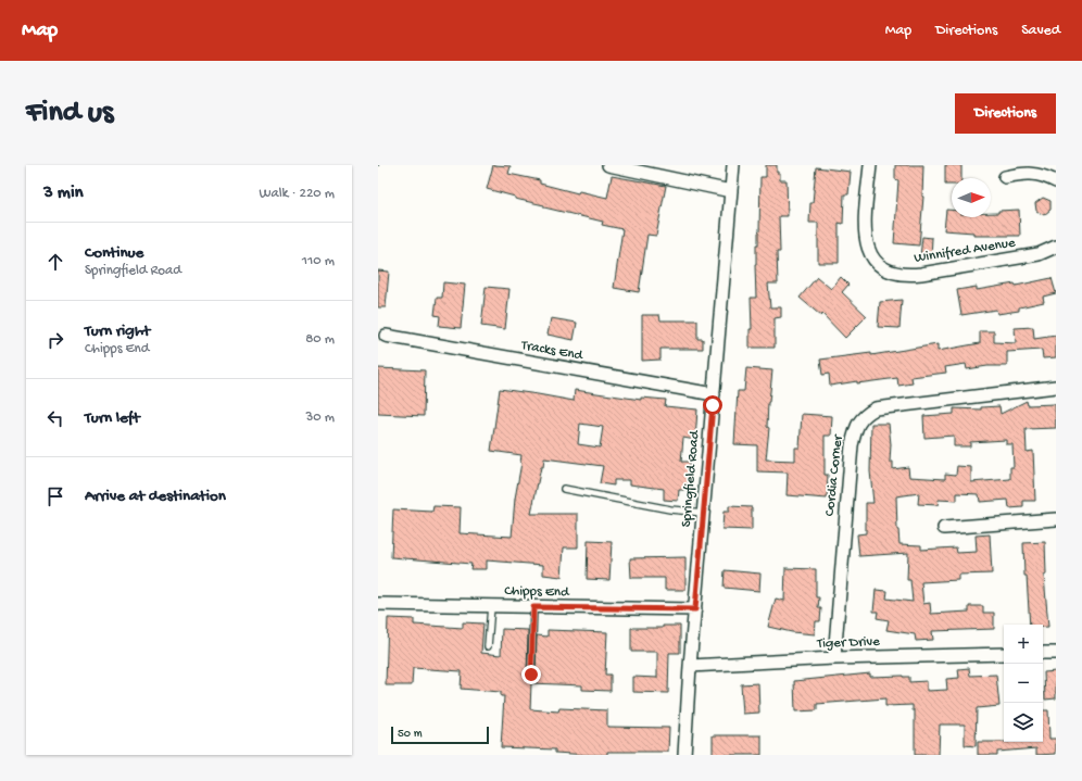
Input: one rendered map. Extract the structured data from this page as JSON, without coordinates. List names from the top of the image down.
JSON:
{
  "streets": {
    "street": [
      "Winnifred Avenue",
      "Tracks End",
      "Cordia Corner",
      "Springfield Road",
      "Chipps End",
      "Tiger Drive"
    ]
  },
  "crossings": [
    ["Tracks End", "Springfield Road"],
    ["Cordia Corner", "Tiger Drive"],
    ["Springfield Road", "Chipps End"],
    ["Springfield Road", "Tiger Drive"]
  ],
  "scale_bar": "50 m",
  "north": "right",
  "page": {
    "header": "Map",
    "nav": ["Map", "Directions", "Saved"],
    "buttons": "Directions",
    "title": "Find us",
    "heading": ["3 min", "Walk · 220 m"],
    "list": [
      ["Continue", "Springfield Road", "110 m"],
      ["Turn right", "Chipps End", "80 m"],
      ["Turn left", "30 m"],
      "Arrive at destination"
    ],
    "map_buttons": ["+", "−"],
    "scale": "50 m"
  }
}
